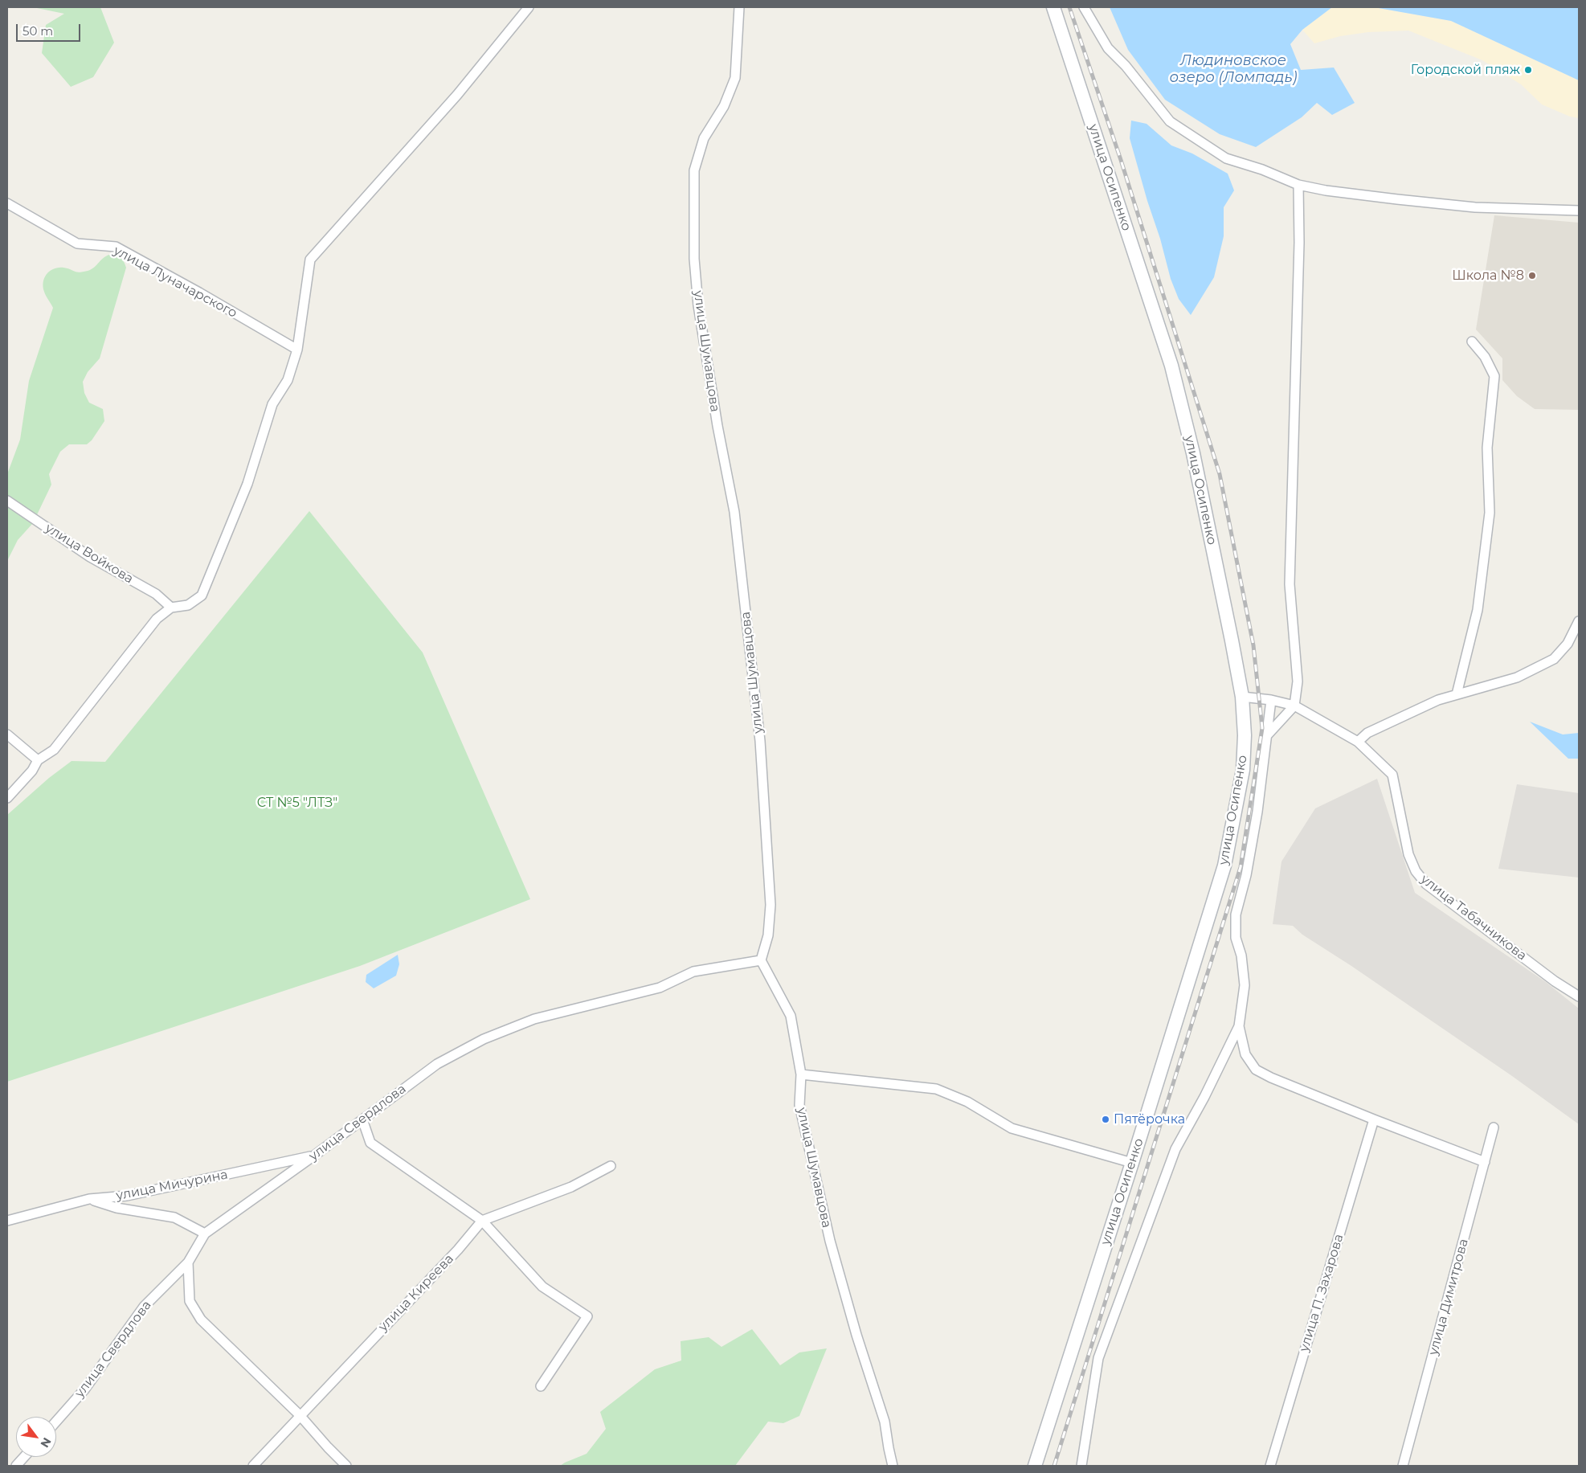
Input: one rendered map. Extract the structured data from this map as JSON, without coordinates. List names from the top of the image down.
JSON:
{
  "streets": {
    "street": [
      "улица Осипенко",
      "улица Луначарского",
      "улица Шумавцова",
      "улица Войкова",
      "улица Табачникова",
      "улица Свердлова",
      "улица Мичурина",
      "улица Киреева",
      "улица П. Захарова",
      "улица Димитрова"
    ]
  },
  "crossings": [
    ["улица Осипенко", "улица Табачникова"],
    ["улица Шумавцова", "улица Свердлова"],
    ["улица Свердлова", "улица Мичурина"]
  ],
  "water": ["Людиновское озеро (Ломпадь)"],
  "parks": ["СТ №5 \"ЛТЗ\""],
  "places": ["Городской пляж", "Школа №8", "Пятёрочка"],
  "scale_bar": "50 m",
  "north": "bottom right"
}
